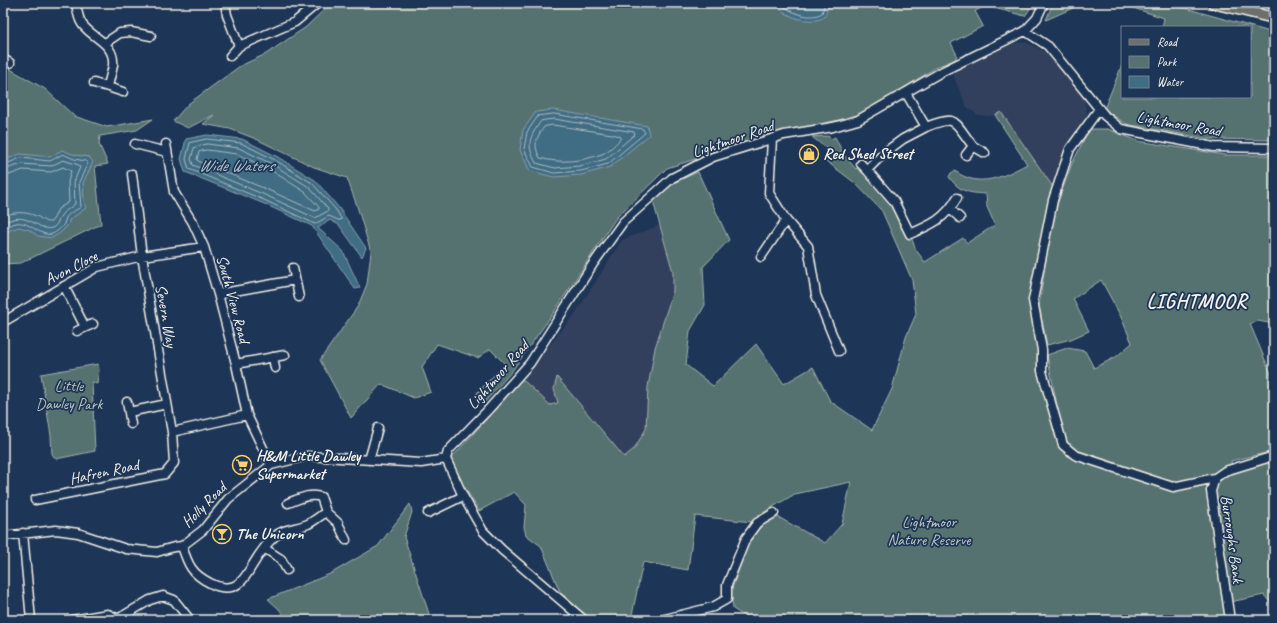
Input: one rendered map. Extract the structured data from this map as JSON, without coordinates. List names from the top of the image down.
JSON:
{
  "streets": {
    "street": [
      "Lightmoor Road",
      "Avon Close",
      "South View Road",
      "Severn Way",
      "Hafren Road",
      "Holly Road",
      "Burroughs Bank"
    ]
  },
  "crossings": [
    ["Lightmoor Road", "Holly Road"],
    ["Avon Close", "South View Road"],
    ["Avon Close", "Severn Way"],
    ["South View Road", "Holly Road"],
    ["Severn Way", "Hafren Road"]
  ],
  "districts": ["LIGHTMOOR"],
  "water": ["Wide Waters"],
  "parks": ["Little Dawley Park", "Lightmoor Nature Reserve"],
  "places": {
    "shop": ["Red Shed Street"],
    "supermarket": ["H&M Little Dawley Supermarket"],
    "bar": ["The Unicorn"]
  },
  "legend": ["Road", "Park", "Water"]
}
